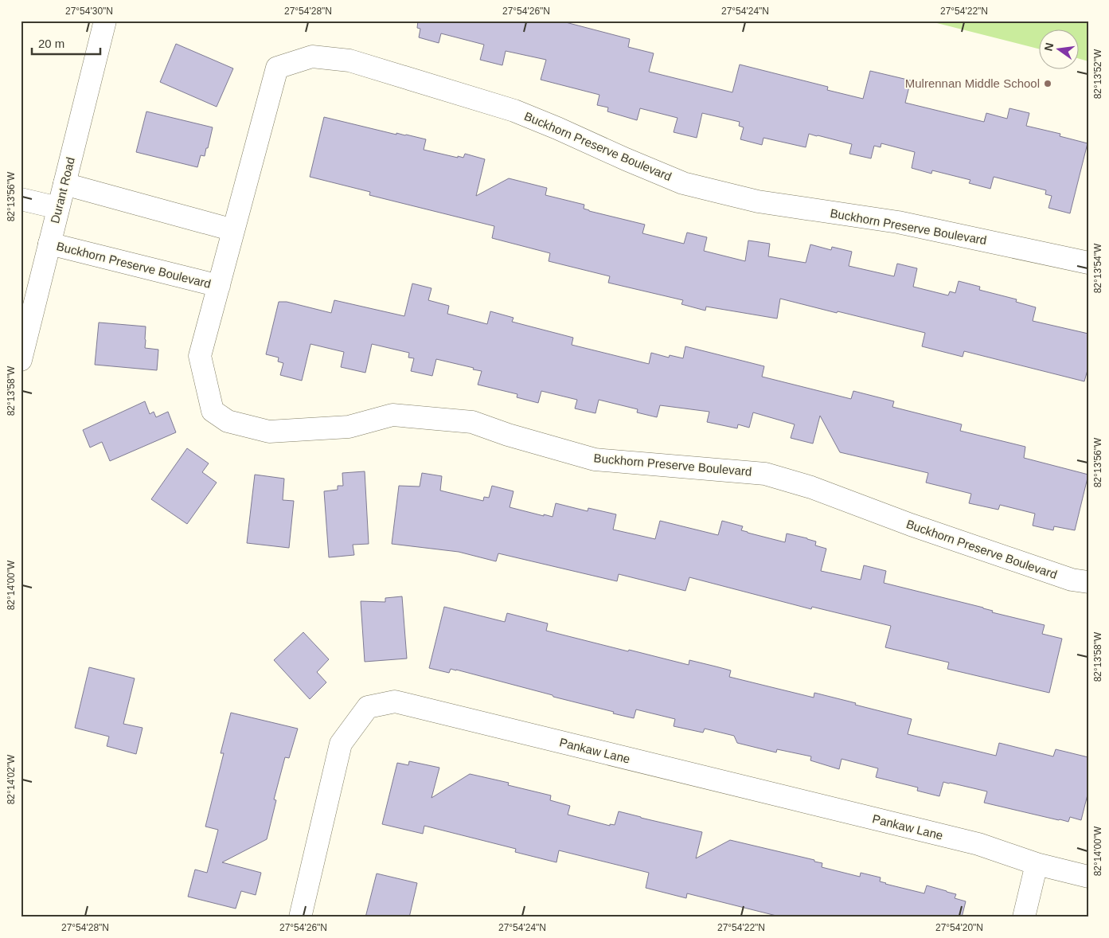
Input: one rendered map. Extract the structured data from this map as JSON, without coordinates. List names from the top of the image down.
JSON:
{
  "streets": {
    "street": ["Buckhorn Preserve Boulevard", "Durant Road", "Pankaw Lane"]
  },
  "crossings": [
    ["Buckhorn Preserve Boulevard", "Durant Road"]
  ],
  "places": ["Mulrennan Middle School"],
  "scale_bar": "20 m",
  "north": "left",
  "coordinates": [
    "27°54'30\"N",
    "27°54'28\"N",
    "27°54'26\"N",
    "27°54'24\"N",
    "27°54'22\"N",
    "82°13'52\"W",
    "82°13'56\"W",
    "82°13'54\"W",
    "82°13'58\"W",
    "82°14'00\"W",
    "82°14'02\"W",
    "27°54'20\"N"
  ]
}
